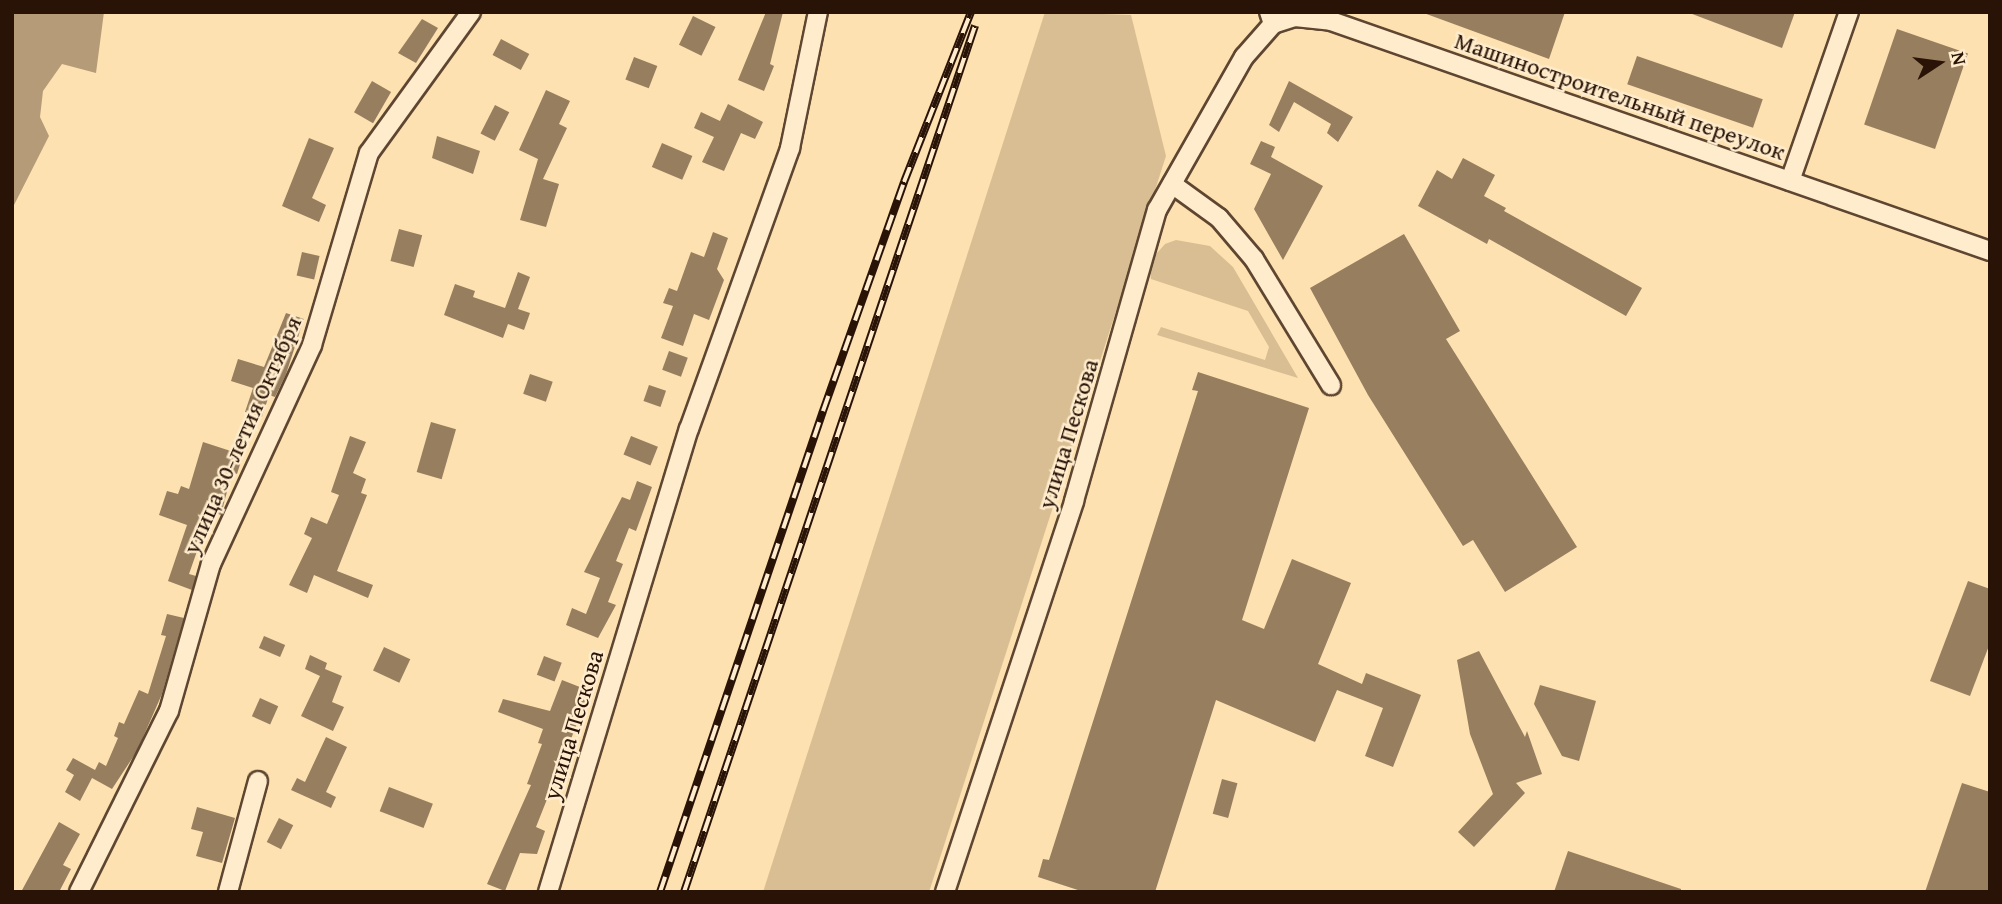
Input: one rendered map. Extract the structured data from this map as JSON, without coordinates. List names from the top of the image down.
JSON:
{
  "streets": {
    "street": ["Машиностроительный переулок", "улица Пескова", "улица 30-летия Октября"]
  },
  "crossings": [
    ["Машиностроительный переулок", "улица Пескова"]
  ],
  "north": "right"
}
